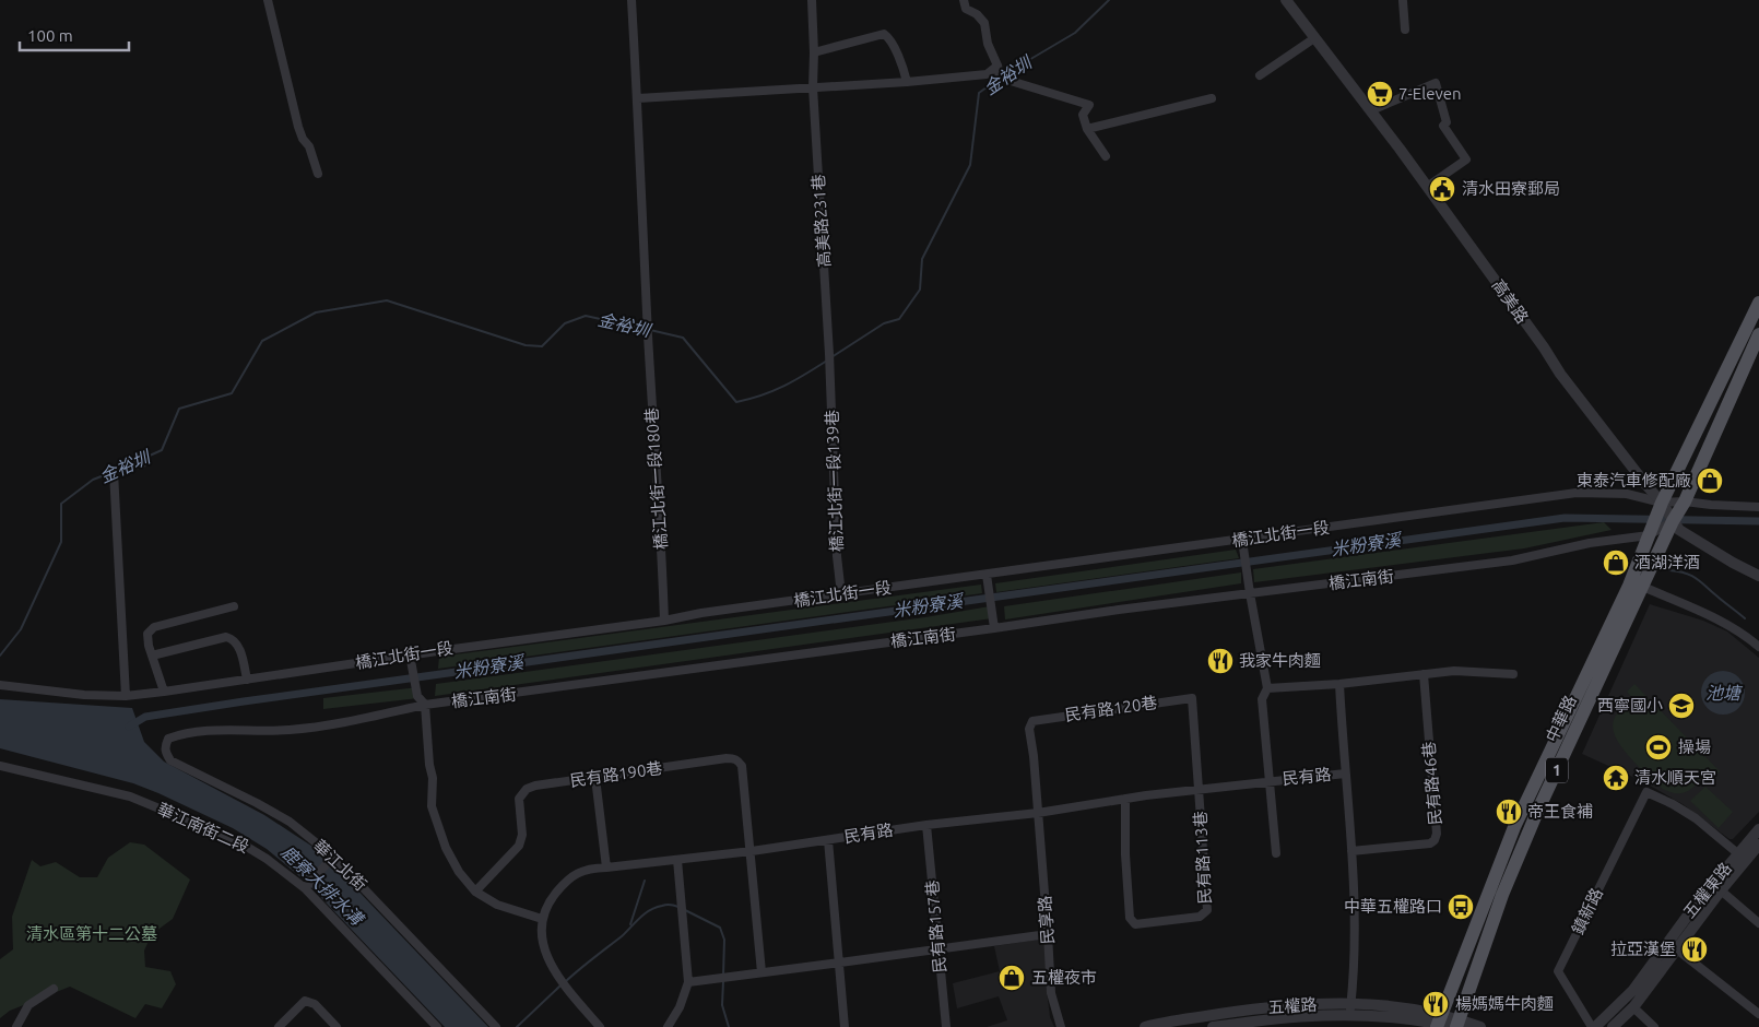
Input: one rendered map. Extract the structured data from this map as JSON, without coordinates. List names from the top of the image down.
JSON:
{
  "streets": {
    "main road": ["中華路", "1"],
    "street": [
      "高美路231巷",
      "高美路",
      "橋江北街一段180巷",
      "橋江北街一段139巷",
      "橋江北街一段",
      "橋江南街",
      "民有路120巷",
      "民有路190巷",
      "民有路",
      "民有路46巷",
      "華江南街二段",
      "民有路113巷",
      "華江北街",
      "五權東路",
      "鎮新路",
      "民享路",
      "民有路157巷",
      "五權路"
    ]
  },
  "crossings": [
    ["高美路231巷", "橋江北街一段139巷"],
    ["高美路", "橋江北街一段"],
    ["高美路", "橋江南街"],
    ["高美路", "中華路"],
    ["高美路", "1"],
    ["橋江北街一段180巷", "橋江北街一段"],
    ["橋江北街一段139巷", "橋江北街一段"],
    ["橋江北街一段", "1"],
    ["橋江南街", "中華路"],
    ["橋江南街", "1"],
    ["橋江南街", "華江北街"],
    ["民有路120巷", "民有路"],
    ["民有路120巷", "民有路113巷"],
    ["民有路120巷", "民享路"],
    ["中華路", "1"],
    ["中華路", "五權路"],
    ["民有路190巷", "民有路"],
    ["民有路", "民有路46巷"],
    ["民有路", "民有路113巷"],
    ["民有路", "民享路"],
    ["民有路", "民有路157巷"],
    ["民有路", "五權路"],
    ["五權東路", "鎮新路"]
  ],
  "water": [
    "金裕圳",
    "米粉寮溪",
    "池塘",
    "鹿寮大排水溝"
  ],
  "parks": ["清水區第十二公墓"],
  "places": {
    "supermarket": ["7-Eleven"],
    "public building": ["清水田寮郵局"],
    "shop": ["東泰汽車修配廠", "酒湖洋酒", "五權夜市"],
    "restaurant": [
      "我家牛肉麵",
      "帝王食補",
      "拉亞漢堡",
      "楊媽媽牛肉麵"
    ],
    "school or university": ["西寧國小"],
    "sports": ["操場"],
    "temple": ["清水順天宮"],
    "bus stop": ["中華五權路口"]
  },
  "scale_bar": "100 m"
}
